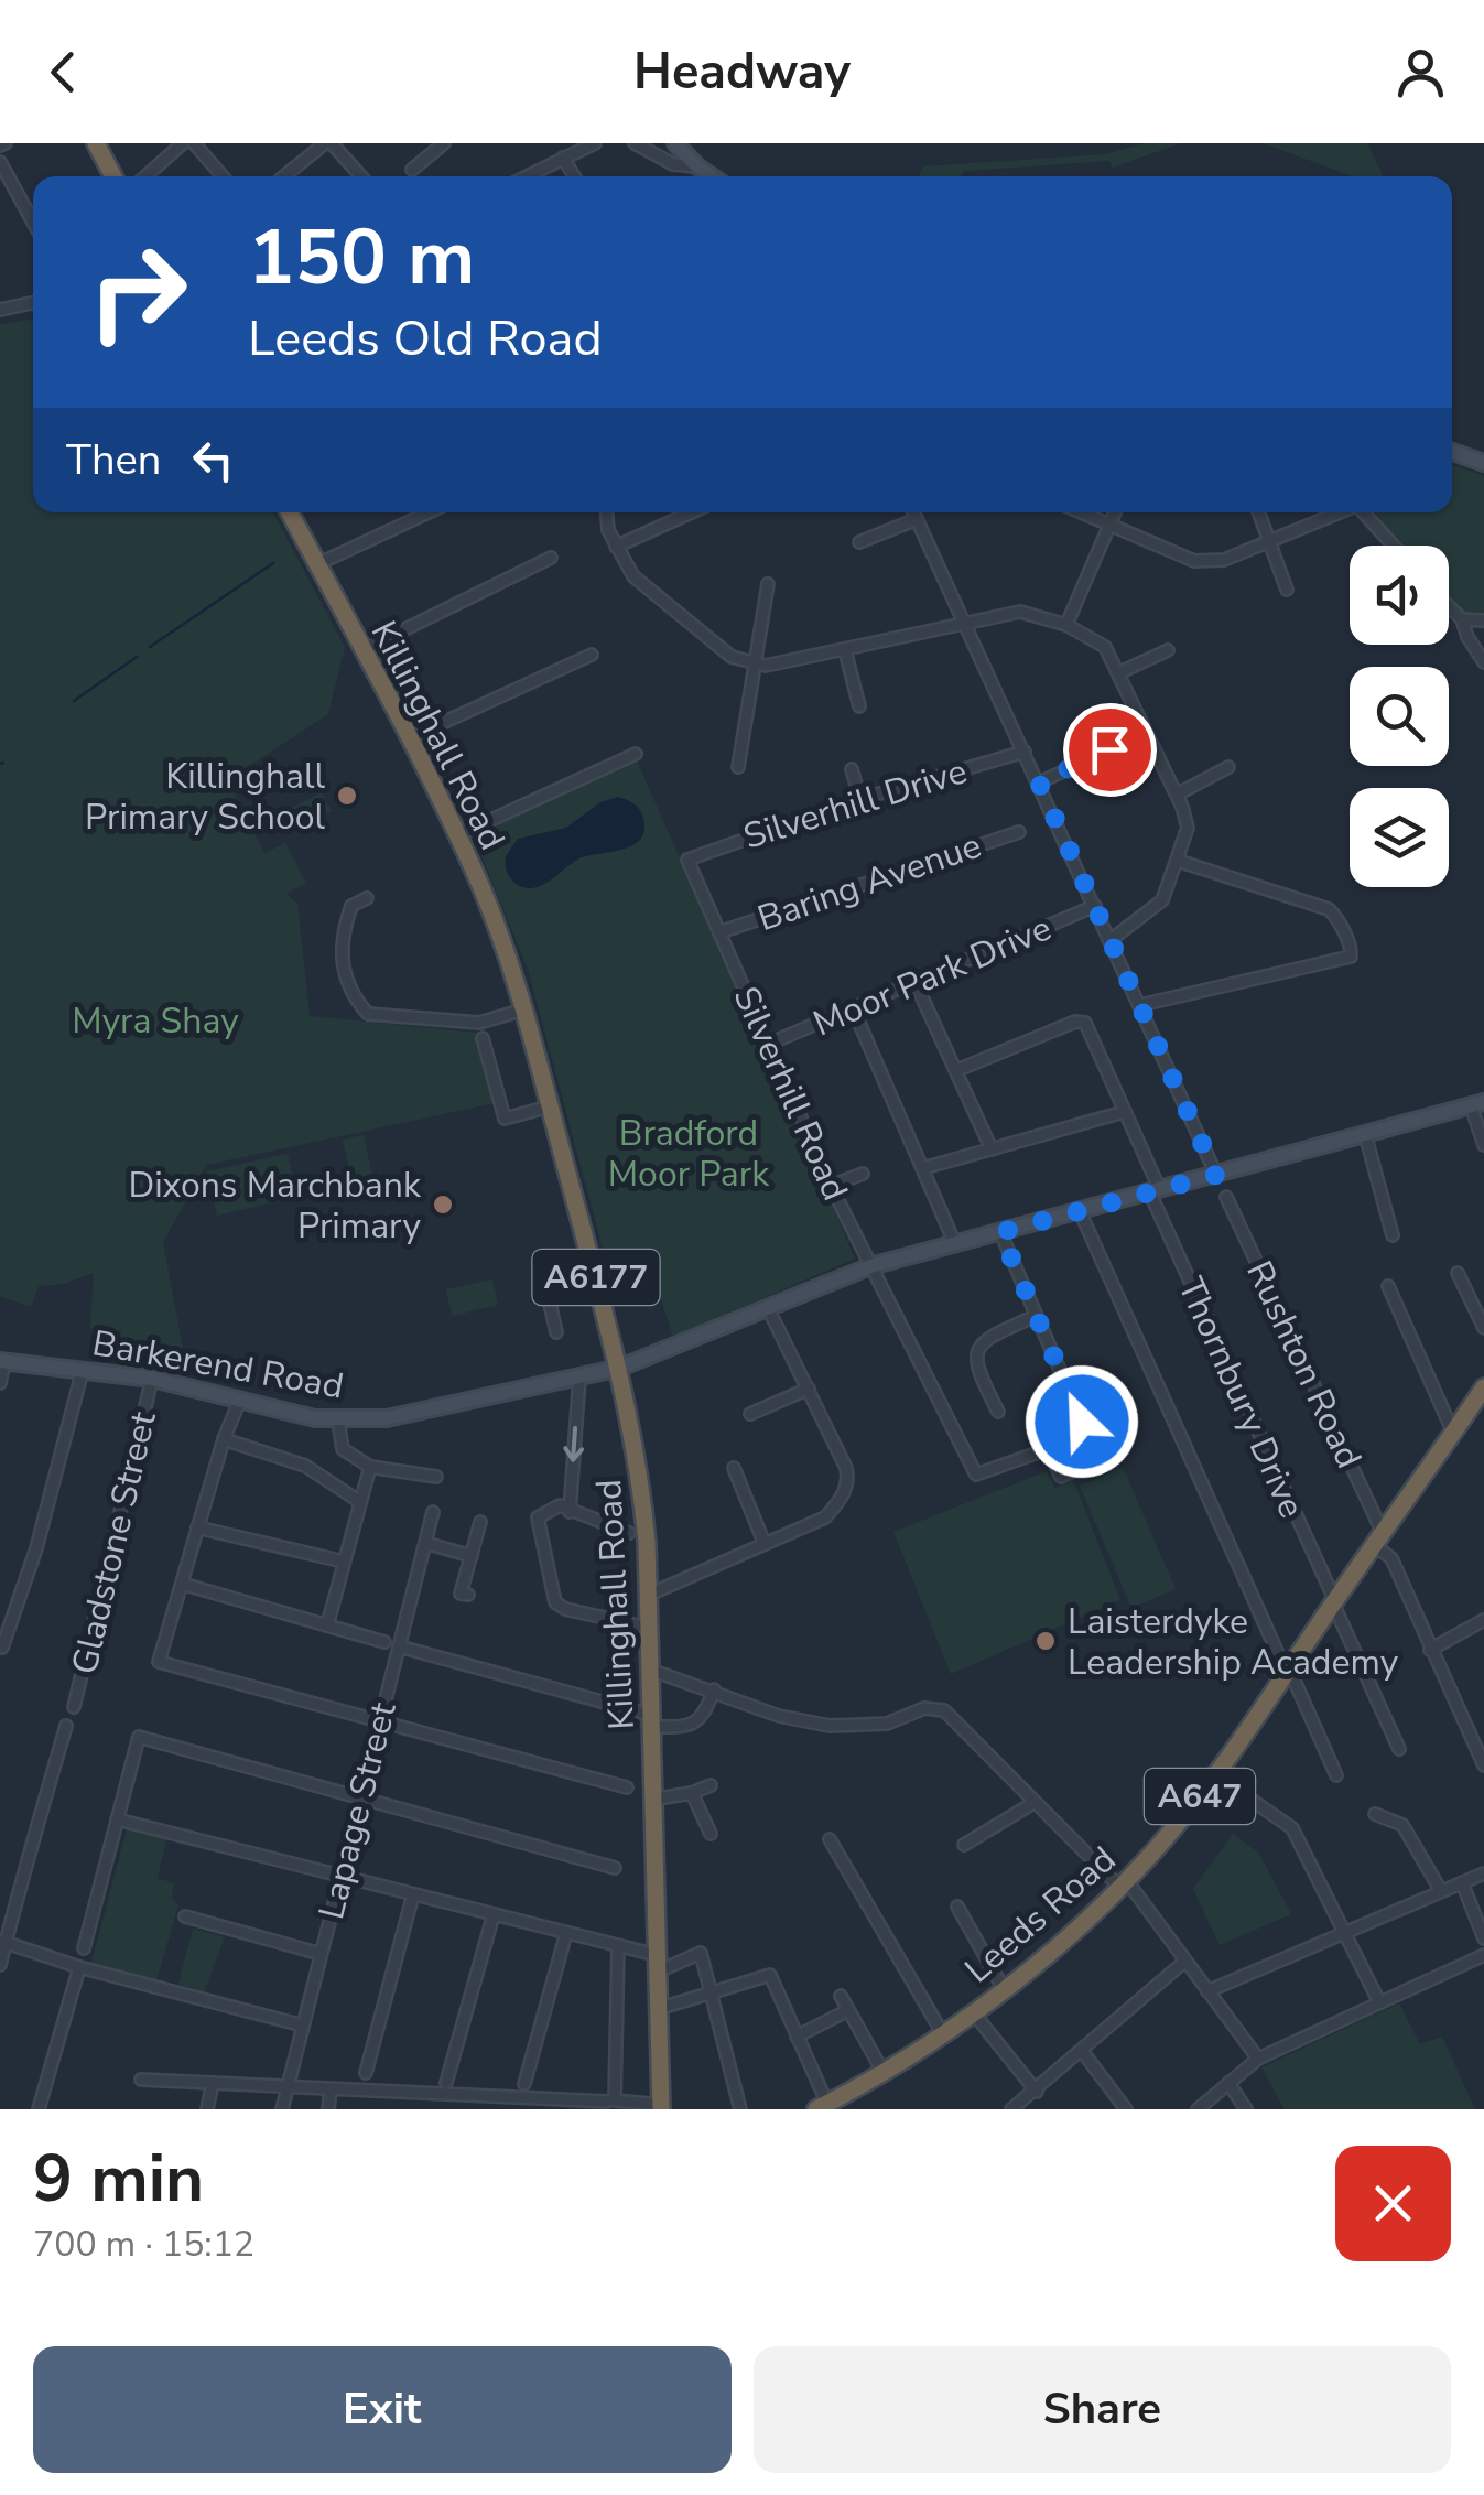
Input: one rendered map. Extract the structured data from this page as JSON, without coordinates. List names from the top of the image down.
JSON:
{
  "streets": {
    "highway": [
      "Killinghall Road",
      "A6177",
      "A647",
      "Leeds Road"
    ],
    "main road": ["Barkerend Road"],
    "street": [
      "Silverhill Drive",
      "Baring Avenue",
      "Moor Park Drive",
      "Silverhill Road",
      "Rushton Road",
      "Thornbury Drive",
      "Gladstone Street",
      "Lapage Street"
    ]
  },
  "crossings": [
    ["Killinghall Road", "Barkerend Road"],
    ["Silverhill Drive", "Silverhill Road"],
    ["Baring Avenue", "Silverhill Road"],
    ["Moor Park Drive", "Silverhill Road"],
    ["Silverhill Road", "Barkerend Road"],
    ["Barkerend Road", "Thornbury Drive"],
    ["Barkerend Road", "Gladstone Street"],
    ["Rushton Road", "Leeds Road"],
    ["Thornbury Drive", "Leeds Road"]
  ],
  "parks": ["Myra Shay", "Bradford Moor Park"],
  "places": ["Killinghall Primary School", "Dixons Marchbank Primary", "Laisterdyke Leadership Academy"],
  "page": {
    "header": "Headway",
    "turn": ["150 m", "Leeds Old Road"],
    "then": "Then",
    "heading": ["9 min", "700 m · 15:12"],
    "buttons": ["Exit", "Share"]
  }
}
